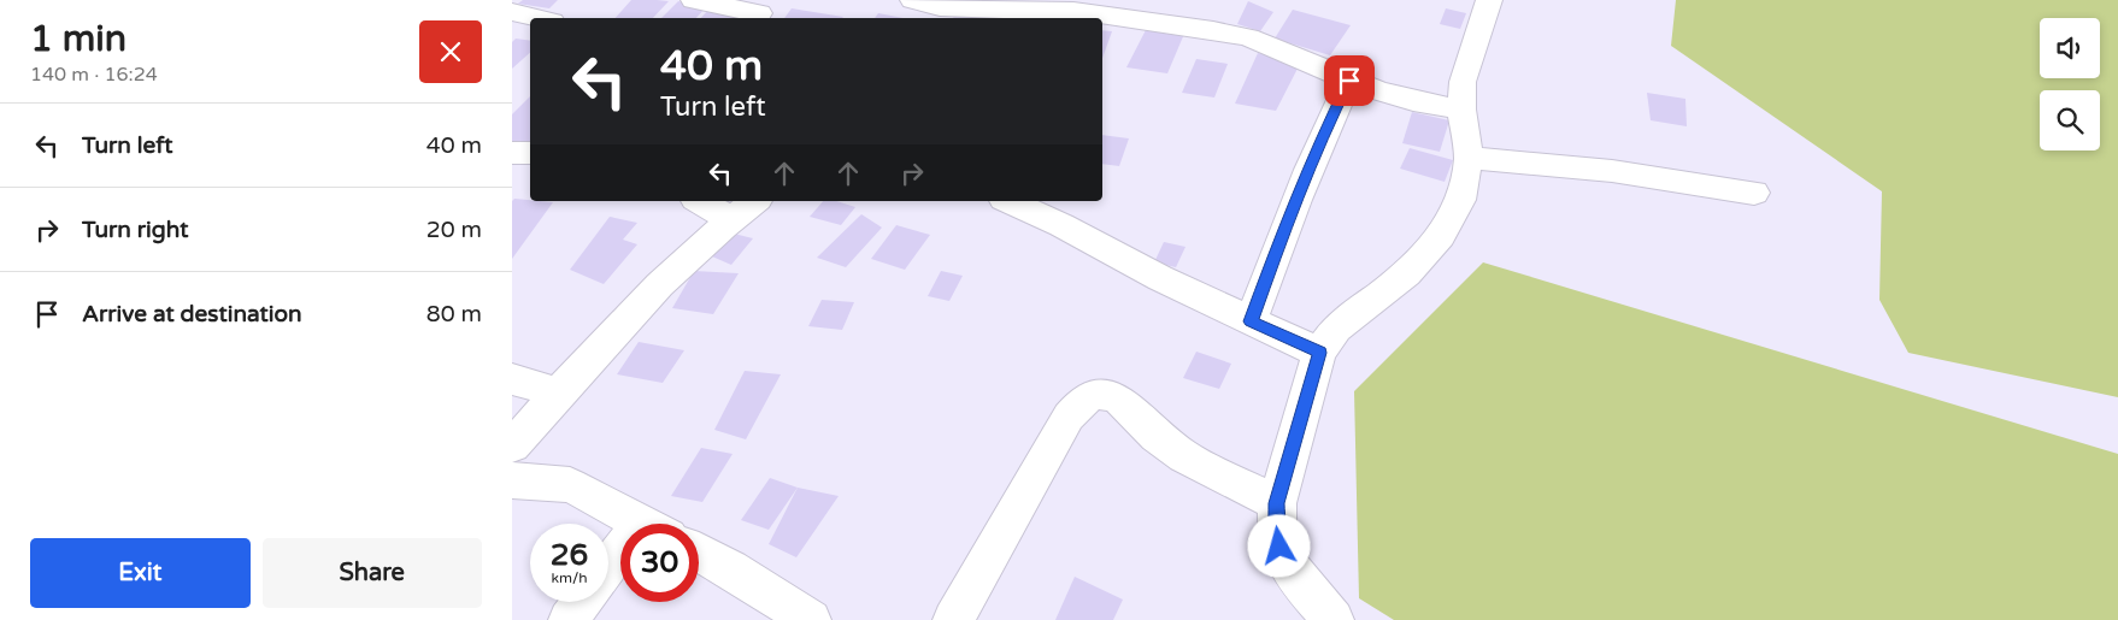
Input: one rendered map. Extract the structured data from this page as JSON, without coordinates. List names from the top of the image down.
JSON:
{
  "page": {
    "heading": ["1 min", "140 m · 16:24"],
    "turn": ["40 m", "Turn left"],
    "list": [
      {
        "name": "Turn left",
        "value": "40 m"
      },
      {
        "name": "Turn right",
        "value": "20 m"
      },
      {
        "name": "Arrive at destination",
        "value": "80 m"
      }
    ],
    "speed": "26 km/h",
    "limit": "30",
    "buttons": ["Exit", "Share"]
  }
}
